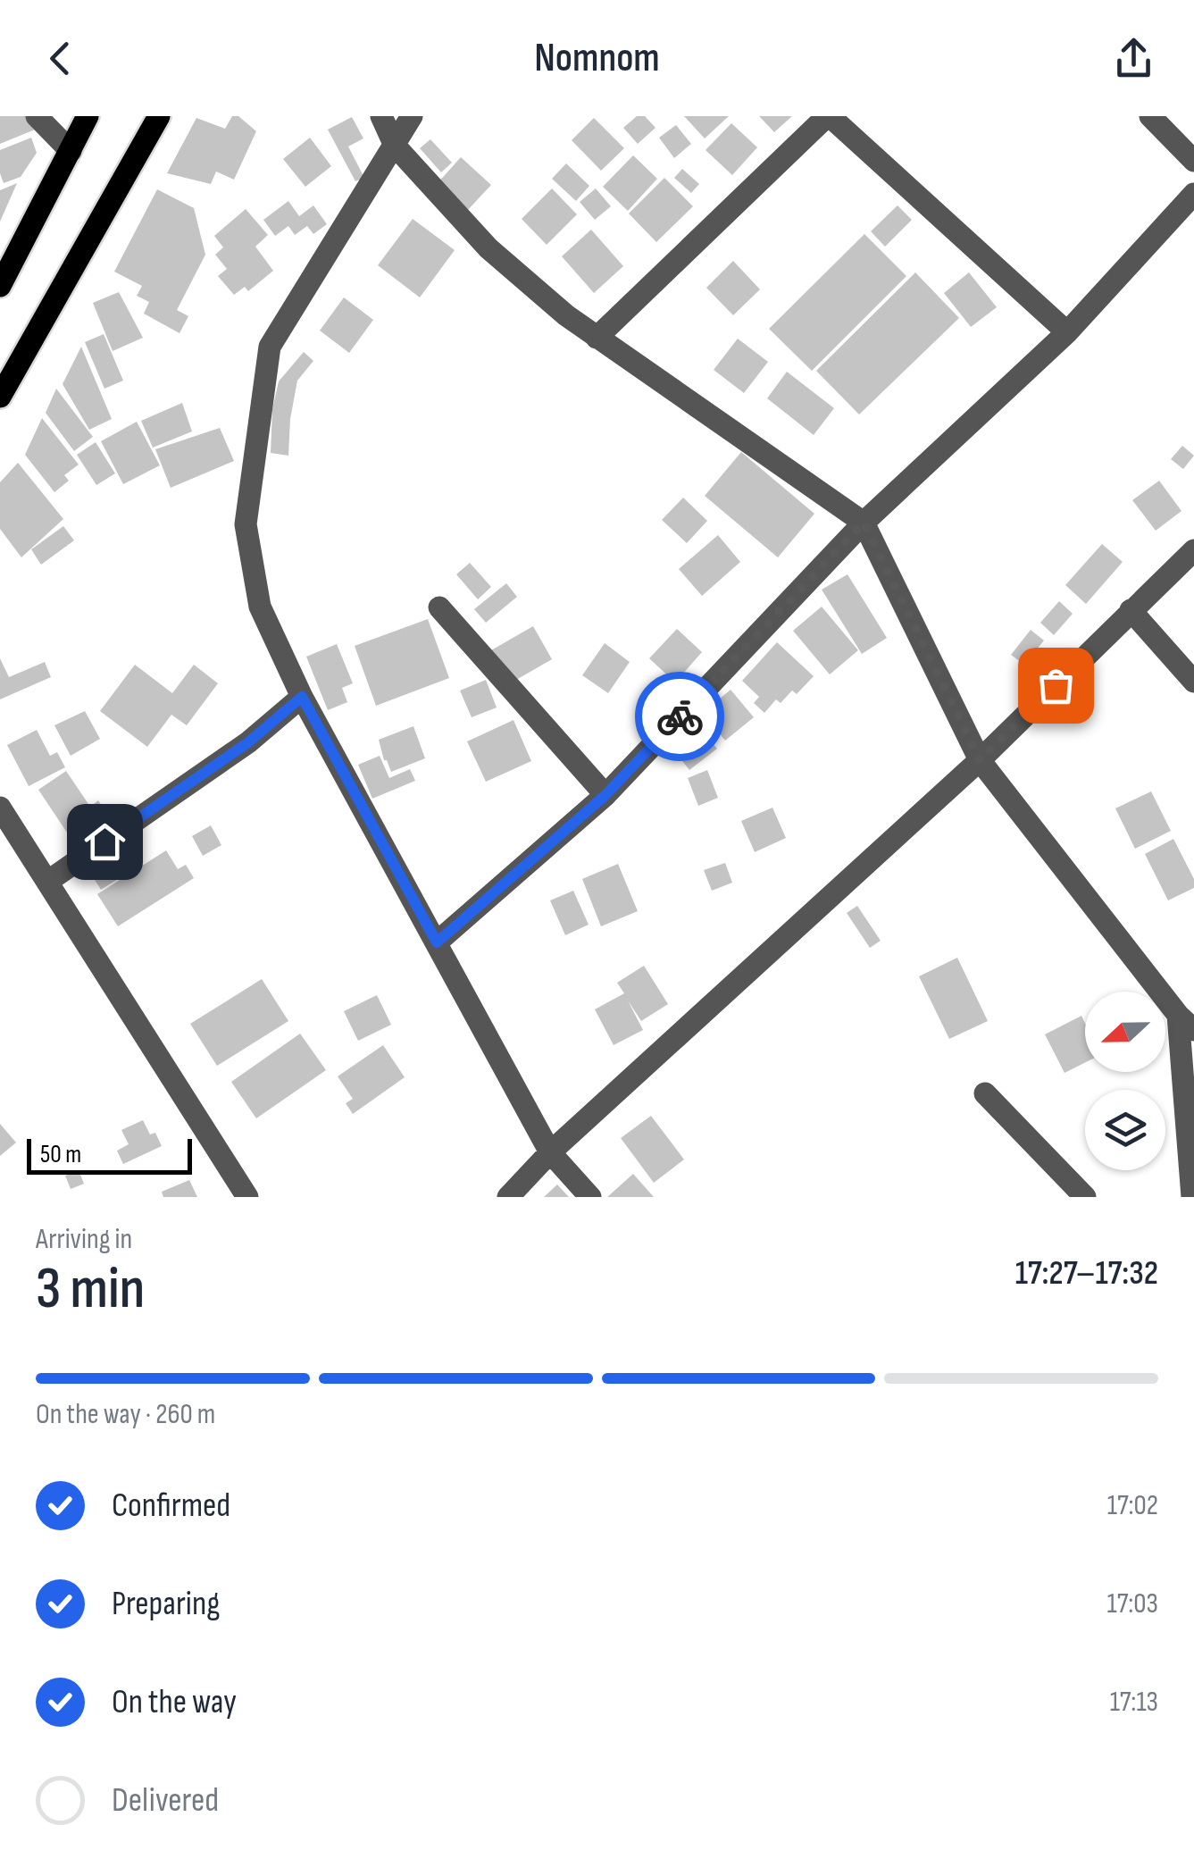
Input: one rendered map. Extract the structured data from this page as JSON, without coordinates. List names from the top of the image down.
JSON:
{
  "scale_bar": "50 m",
  "north": "left",
  "page": {
    "header": "Nomnom",
    "scale": "50 m",
    "heading": ["3 min", "Arriving in", "17:27–17:32"],
    "bar": "On the way · 260 m",
    "list": [
      ["Confirmed", "17:02"],
      ["Preparing", "17:03"],
      ["On the way", "17:13"],
      "Delivered"
    ]
  }
}
